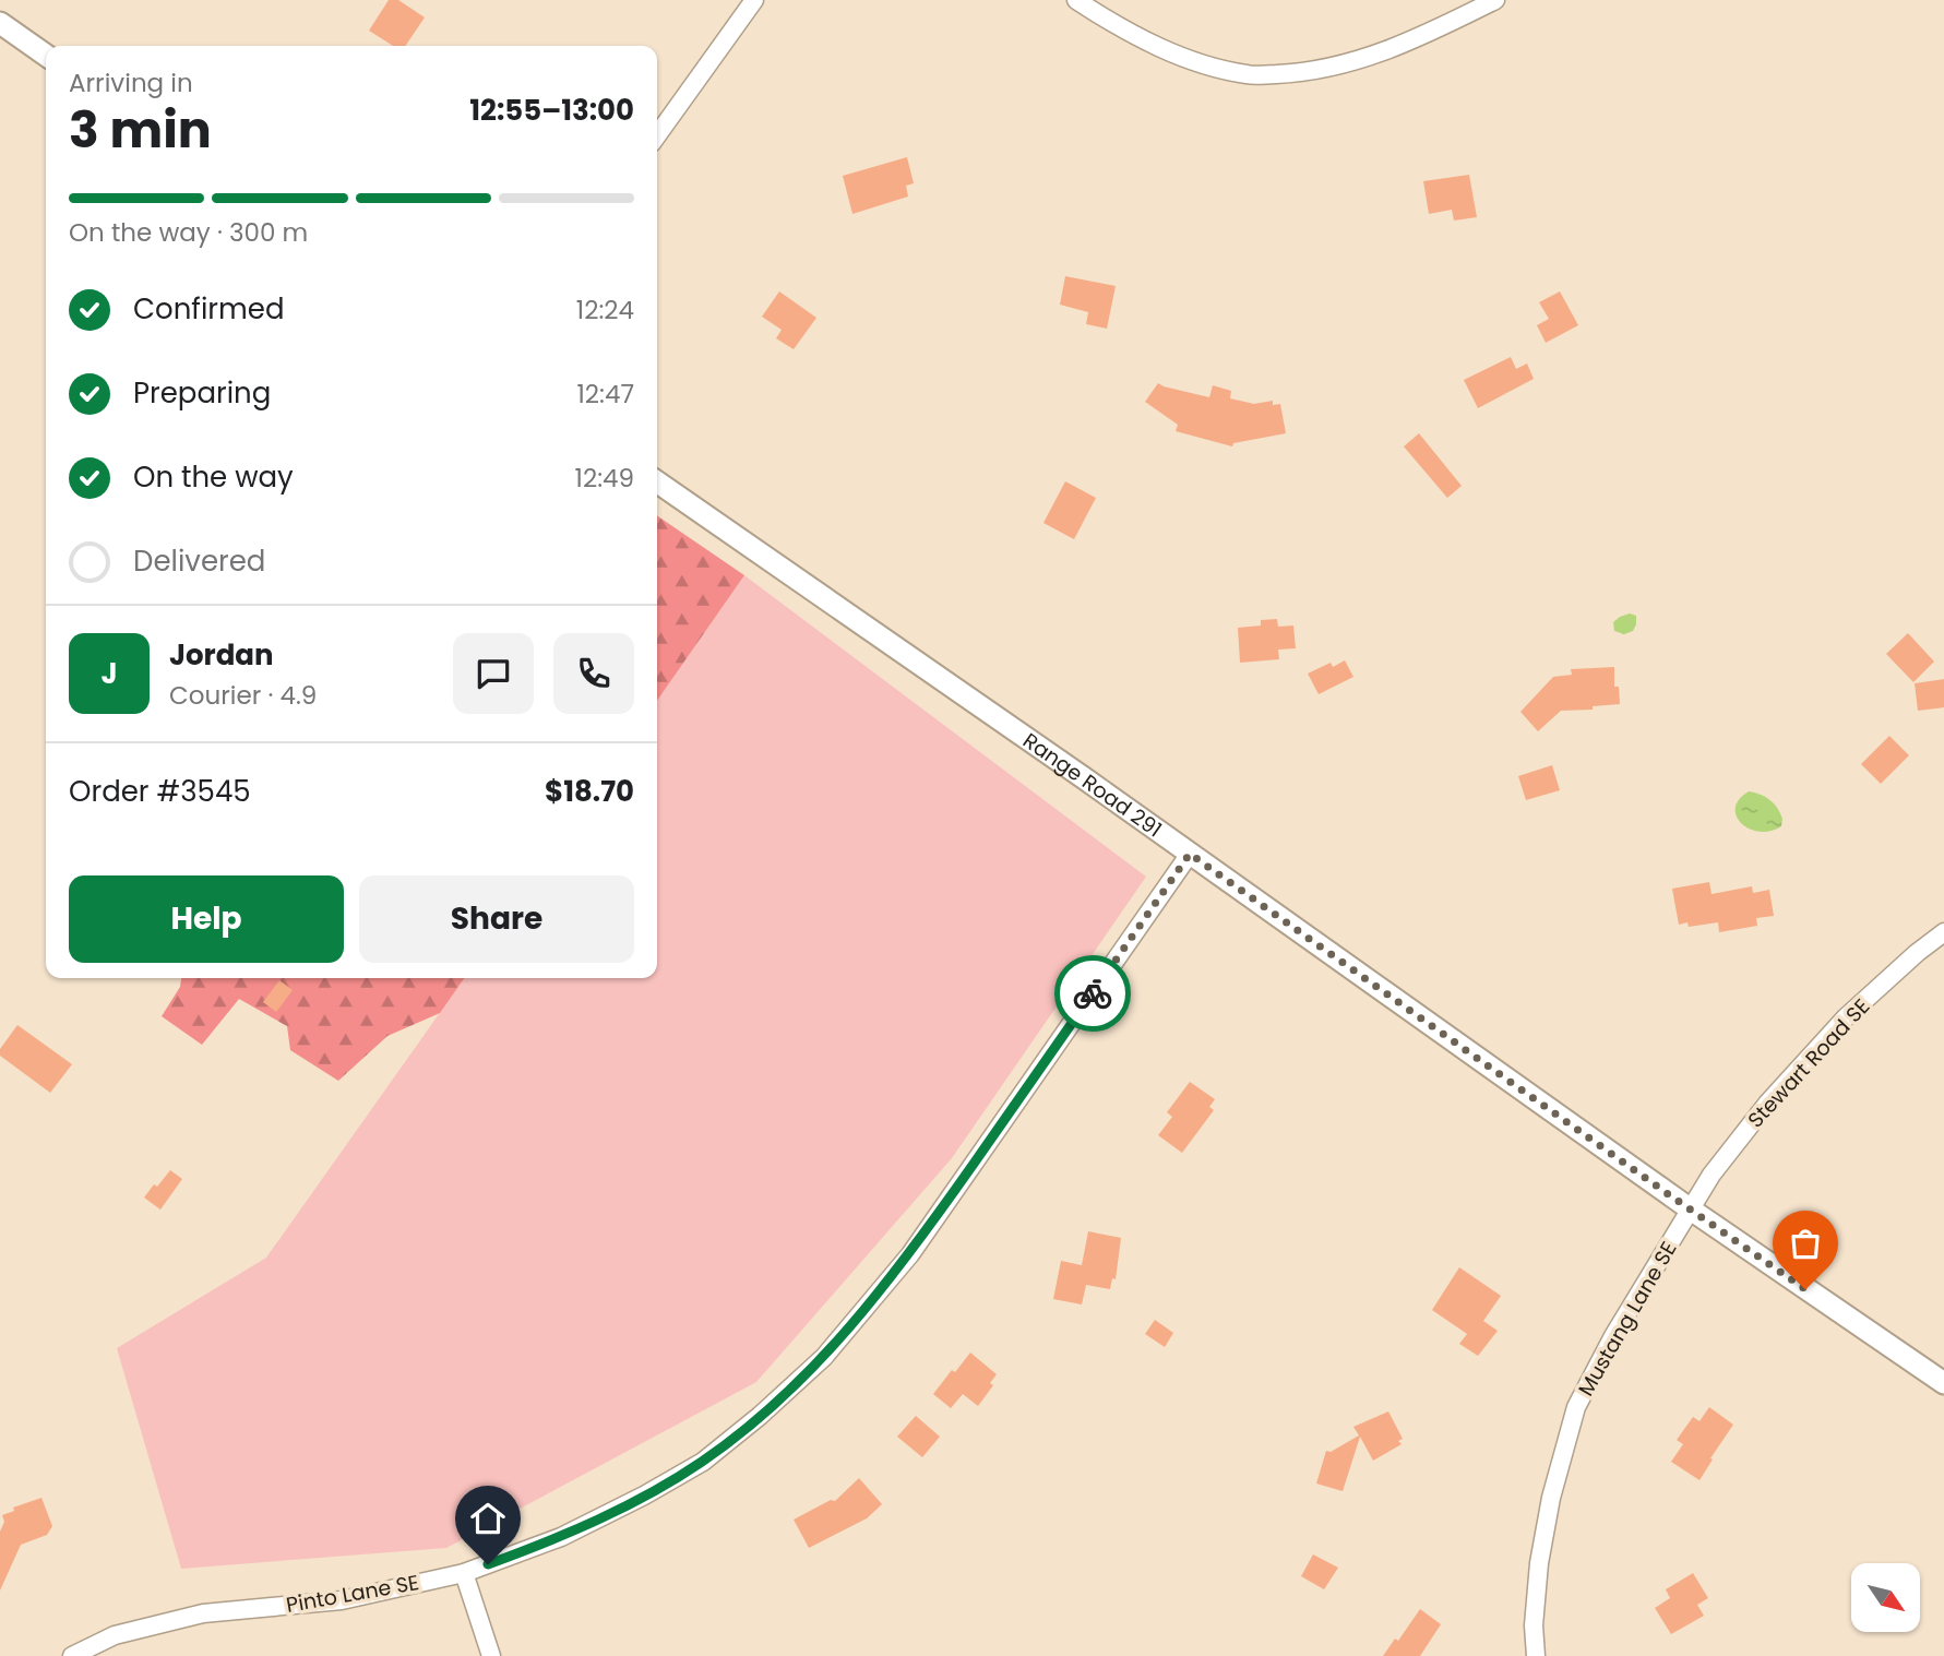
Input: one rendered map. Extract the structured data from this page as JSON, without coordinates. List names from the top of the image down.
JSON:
{
  "streets": {
    "street": [
      "Range Road 291",
      "Stewart Road SE",
      "Mustang Lane SE",
      "Pinto Lane SE"
    ]
  },
  "crossings": [
    ["Range Road 291", "Stewart Road SE"],
    ["Range Road 291", "Mustang Lane SE"],
    ["Range Road 291", "Pinto Lane SE"],
    ["Stewart Road SE", "Mustang Lane SE"]
  ],
  "north": "bottom right",
  "page": {
    "heading": ["3 min", "Arriving in", "12:55–13:00"],
    "panel": [
      "Jordan",
      "Courier · 4.9",
      "Order #3545",
      "$18.70"
    ],
    "bar": "On the way · 300 m",
    "list": [
      ["Confirmed", "12:24"],
      ["Preparing", "12:47"],
      ["On the way", "12:49"],
      "Delivered"
    ],
    "round": "J",
    "buttons": ["Help", "Share"]
  }
}
